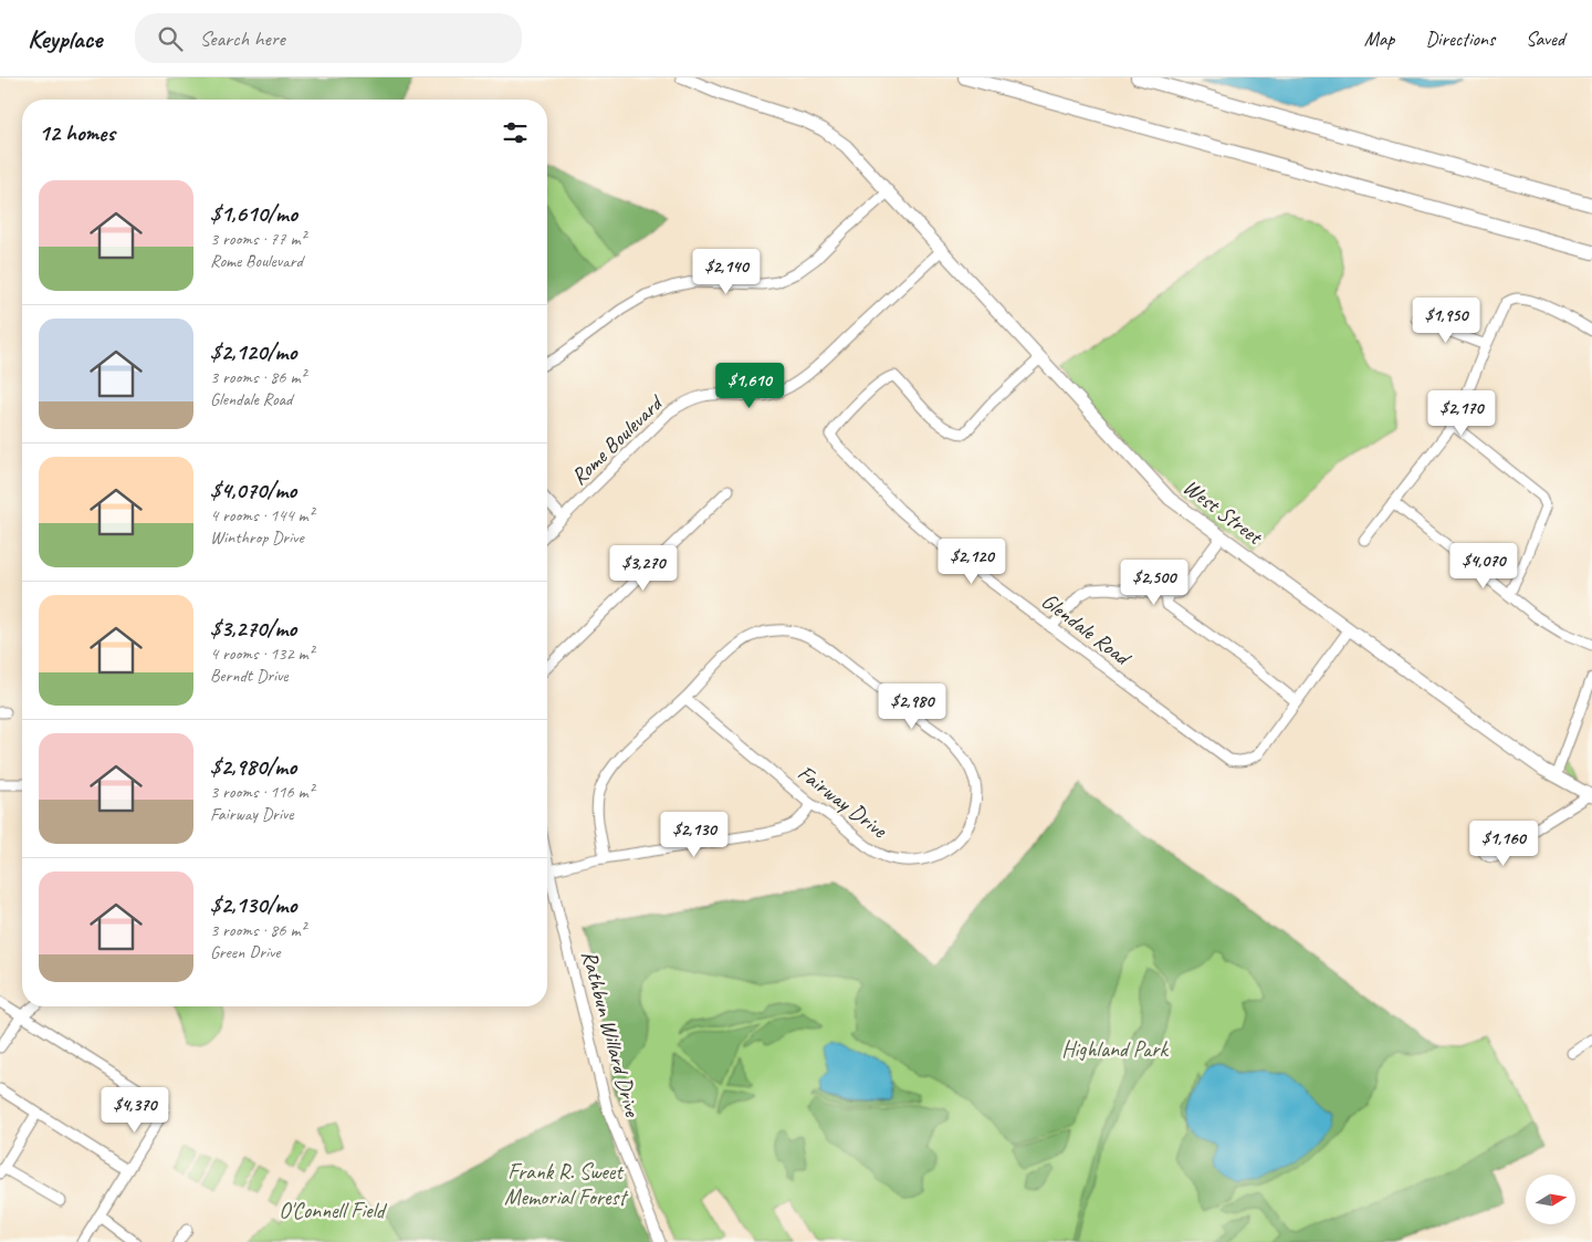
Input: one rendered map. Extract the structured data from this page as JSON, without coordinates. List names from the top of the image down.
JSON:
{
  "streets": {
    "main road": ["West Street"],
    "street": [
      "Rome Boulevard",
      "Glendale Road",
      "Fairway Drive",
      "Rathbun Willard Drive"
    ]
  },
  "crossings": [
    ["Rome Boulevard", "West Street"],
    ["West Street", "Glendale Road"]
  ],
  "parks": ["Highland Park", "Frank R. Sweet Memorial Forest", "O'Connell Field"],
  "north": "right",
  "page": {
    "header": "Keyplace",
    "search": "Search here",
    "nav": ["Map", "Directions", "Saved"],
    "heading": "12 homes",
    "list": [
      {
        "name": "$1,610/mo",
        "note": "3 rooms · 77 m² · Rome Boulevard"
      },
      {
        "name": "$2,120/mo",
        "note": "3 rooms · 86 m² · Glendale Road"
      },
      {
        "name": "$4,070/mo",
        "note": "4 rooms · 144 m² · Winthrop Drive"
      },
      {
        "name": "$3,270/mo",
        "note": "4 rooms · 132 m² · Berndt Drive"
      },
      {
        "name": "$2,980/mo",
        "note": "3 rooms · 116 m² · Fairway Drive"
      },
      {
        "name": "$2,130/mo",
        "note": "3 rooms · 86 m² · Green Drive"
      }
    ],
    "price": [
      "$2,140",
      "$1,950",
      "$1,610",
      "$2,170",
      "$2,120",
      "$4,070",
      "$3,270",
      "$2,500",
      "$2,980",
      "$2,130",
      "$1,160",
      "$4,370"
    ]
  }
}
